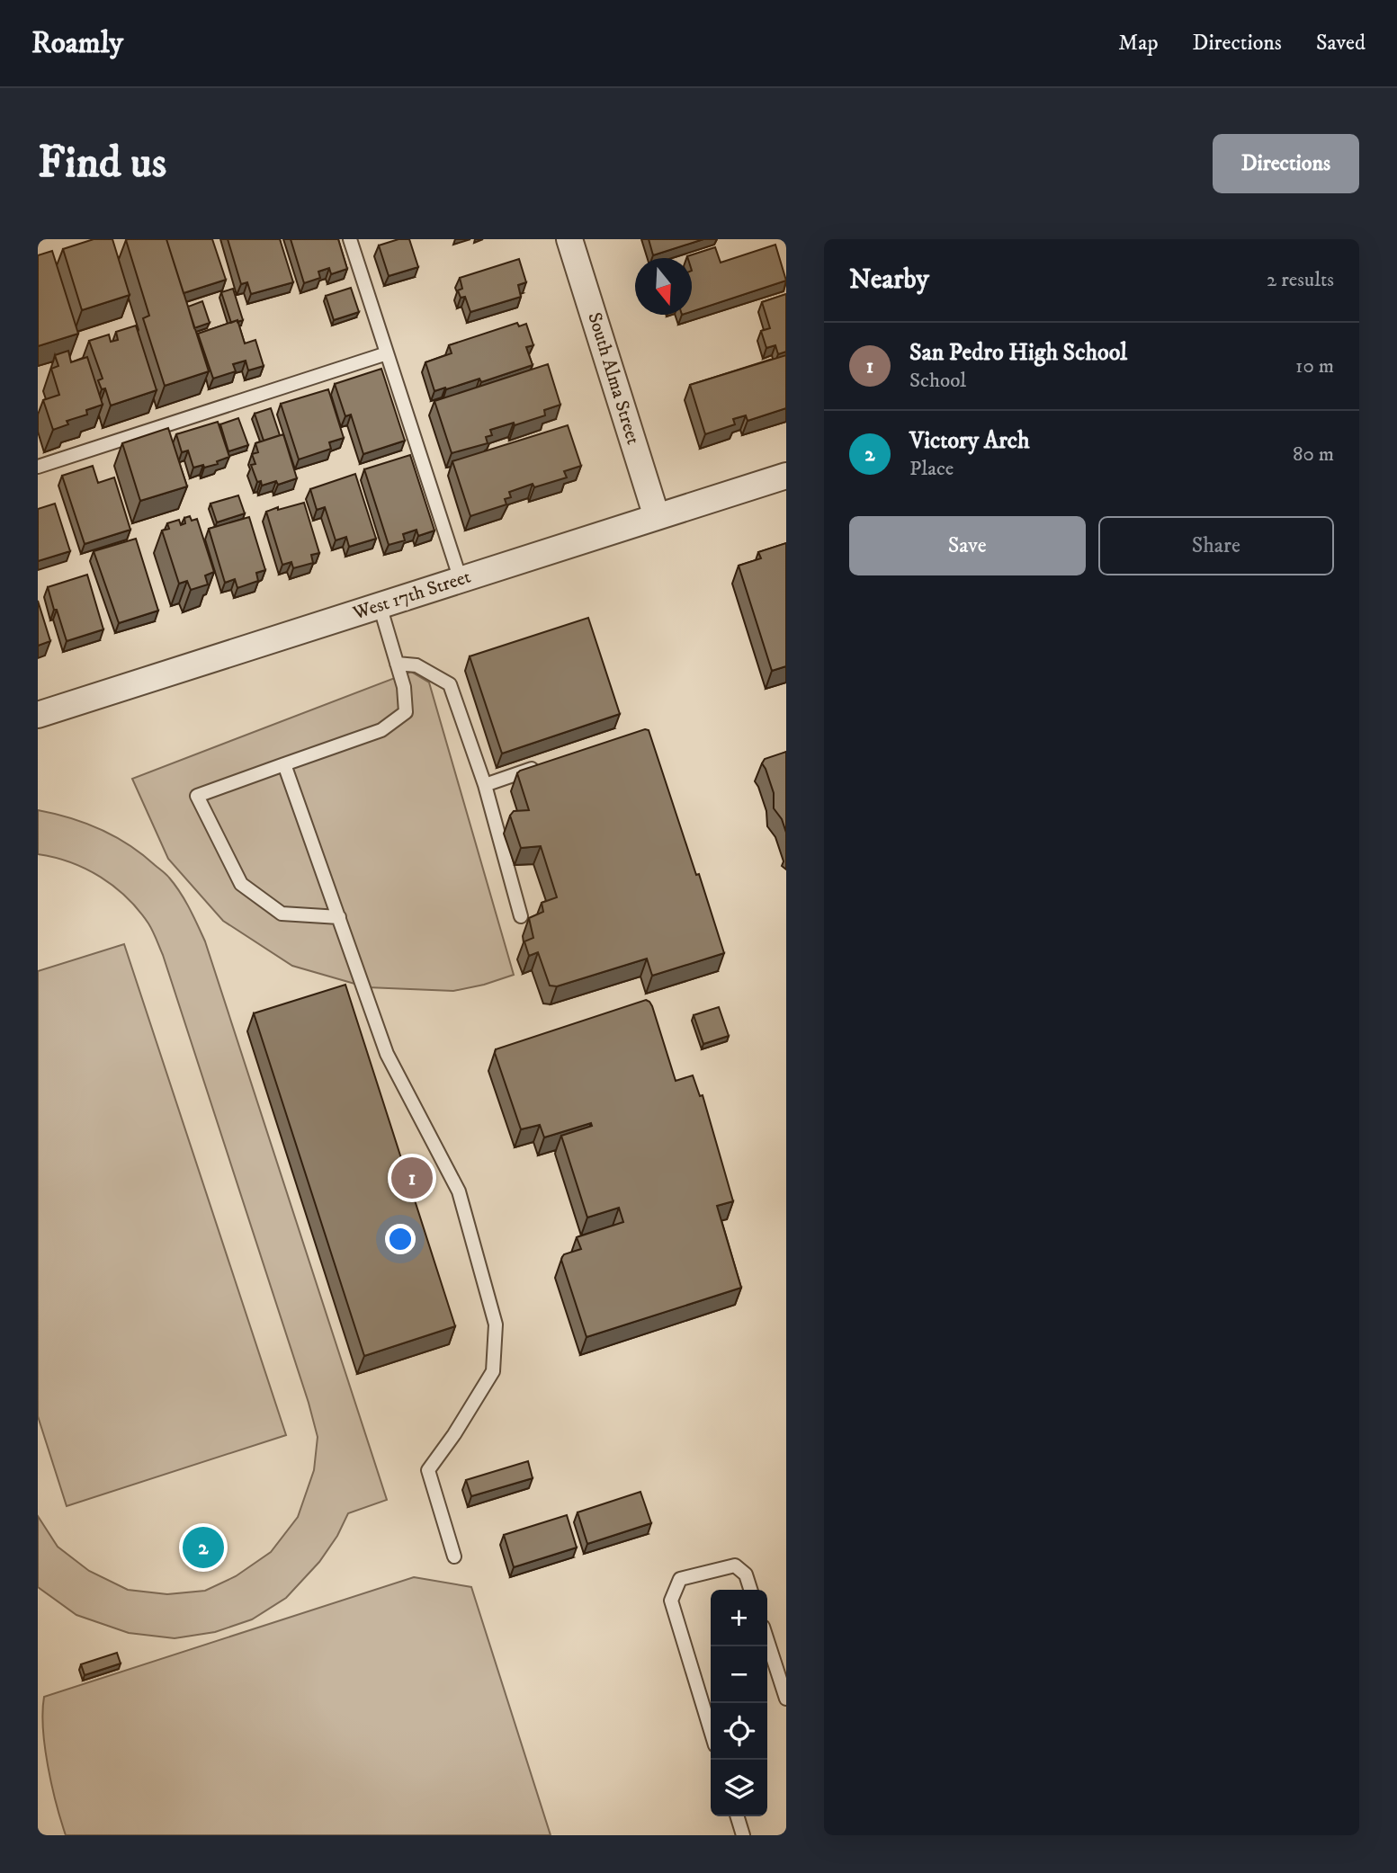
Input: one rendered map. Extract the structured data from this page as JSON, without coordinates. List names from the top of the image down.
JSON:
{
  "streets": {
    "street": ["South Alma Street", "West 17th Street"]
  },
  "crossings": [
    ["South Alma Street", "West 17th Street"]
  ],
  "north": "bottom",
  "page": {
    "header": "Roamly",
    "nav": ["Map", "Directions", "Saved"],
    "buttons": [
      "Directions",
      ["Save", "Share"]
    ],
    "title": "Find us",
    "heading": ["Nearby", "2 results"],
    "list": [
      {
        "mark": "1",
        "name": "San Pedro High School",
        "note": "School",
        "value": "10 m"
      },
      {
        "mark": "2",
        "name": "Victory Arch",
        "note": "Place",
        "value": "80 m"
      }
    ],
    "pins": ["1", "2"],
    "map_buttons": ["+", "−"]
  }
}
